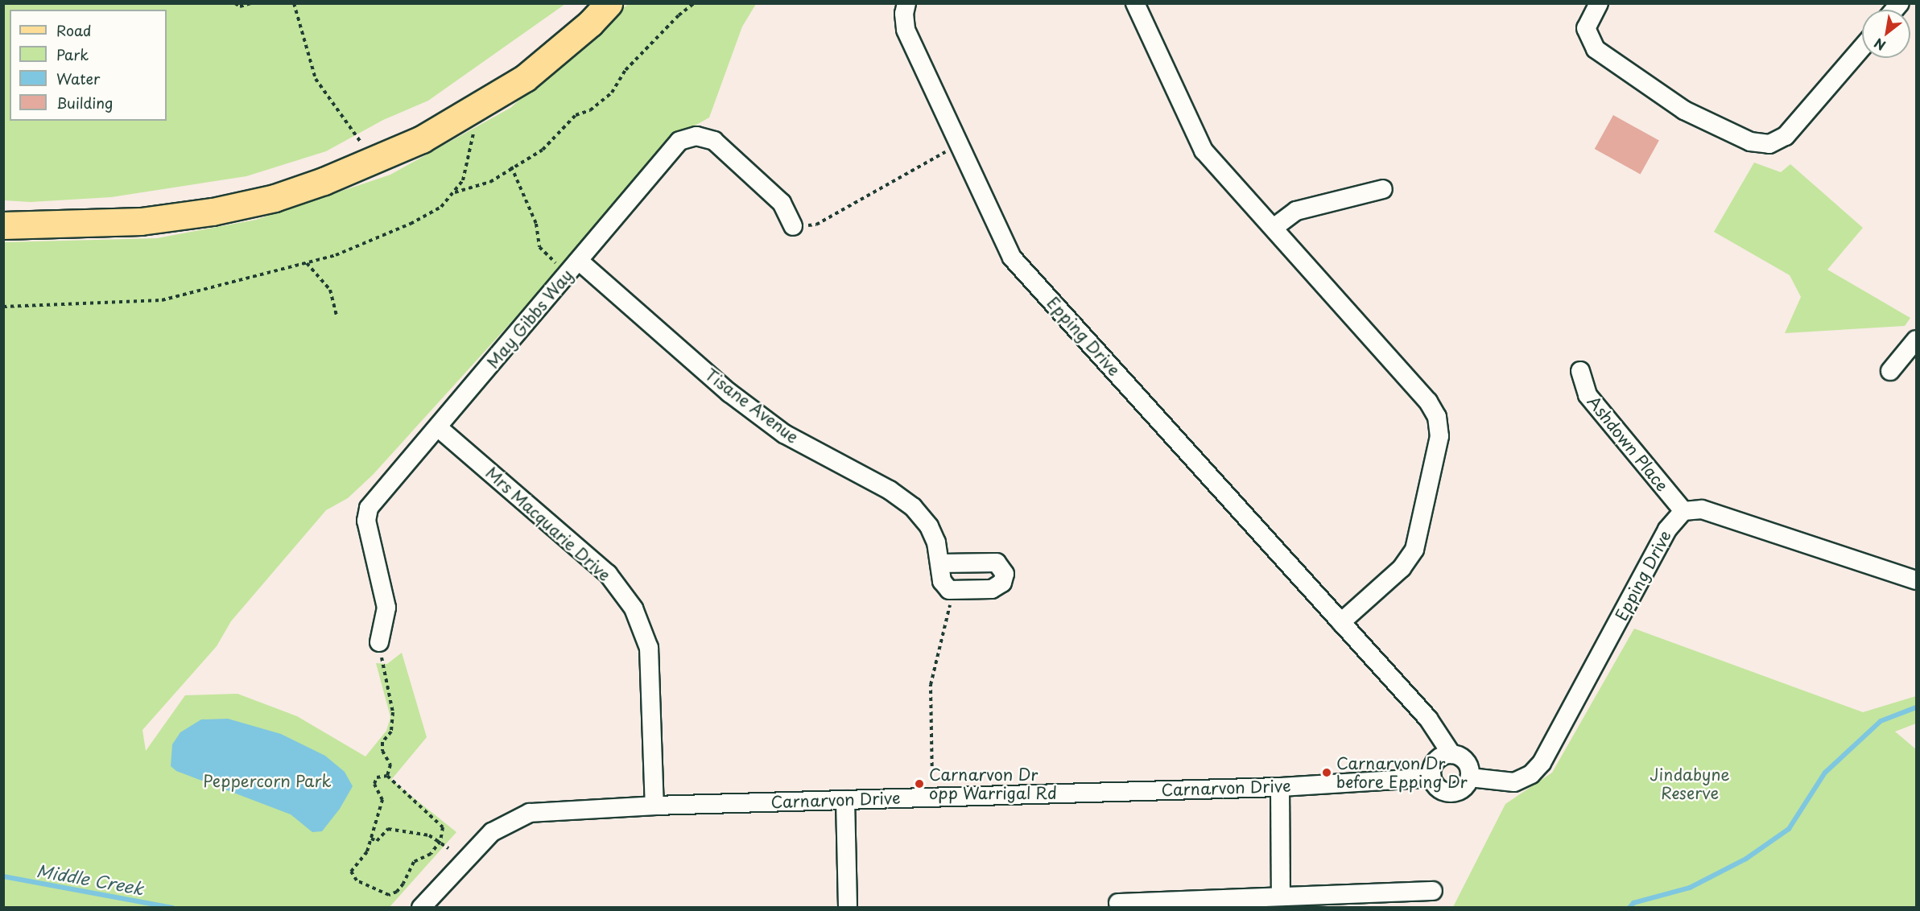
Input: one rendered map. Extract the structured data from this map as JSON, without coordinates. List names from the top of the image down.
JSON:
{
  "streets": {
    "street": [
      "May Gibbs Way",
      "Epping Drive",
      "Tisane Avenue",
      "Ashdown Place",
      "Mrs Macquarie Drive",
      "Carnarvon Drive"
    ]
  },
  "crossings": [
    ["May Gibbs Way", "Tisane Avenue"],
    ["May Gibbs Way", "Mrs Macquarie Drive"],
    ["Epping Drive", "Ashdown Place"],
    ["Epping Drive", "Carnarvon Drive"],
    ["Mrs Macquarie Drive", "Carnarvon Drive"]
  ],
  "water": ["Middle Creek"],
  "parks": ["Jindabyne Reserve", "Peppercorn Park"],
  "places": ["Carnarvon Dr before Epping Dr", "Carnarvon Dr opp Warrigal Rd"],
  "legend": [
    "Road",
    "Park",
    "Water",
    "Building"
  ],
  "north": "bottom left"
}
